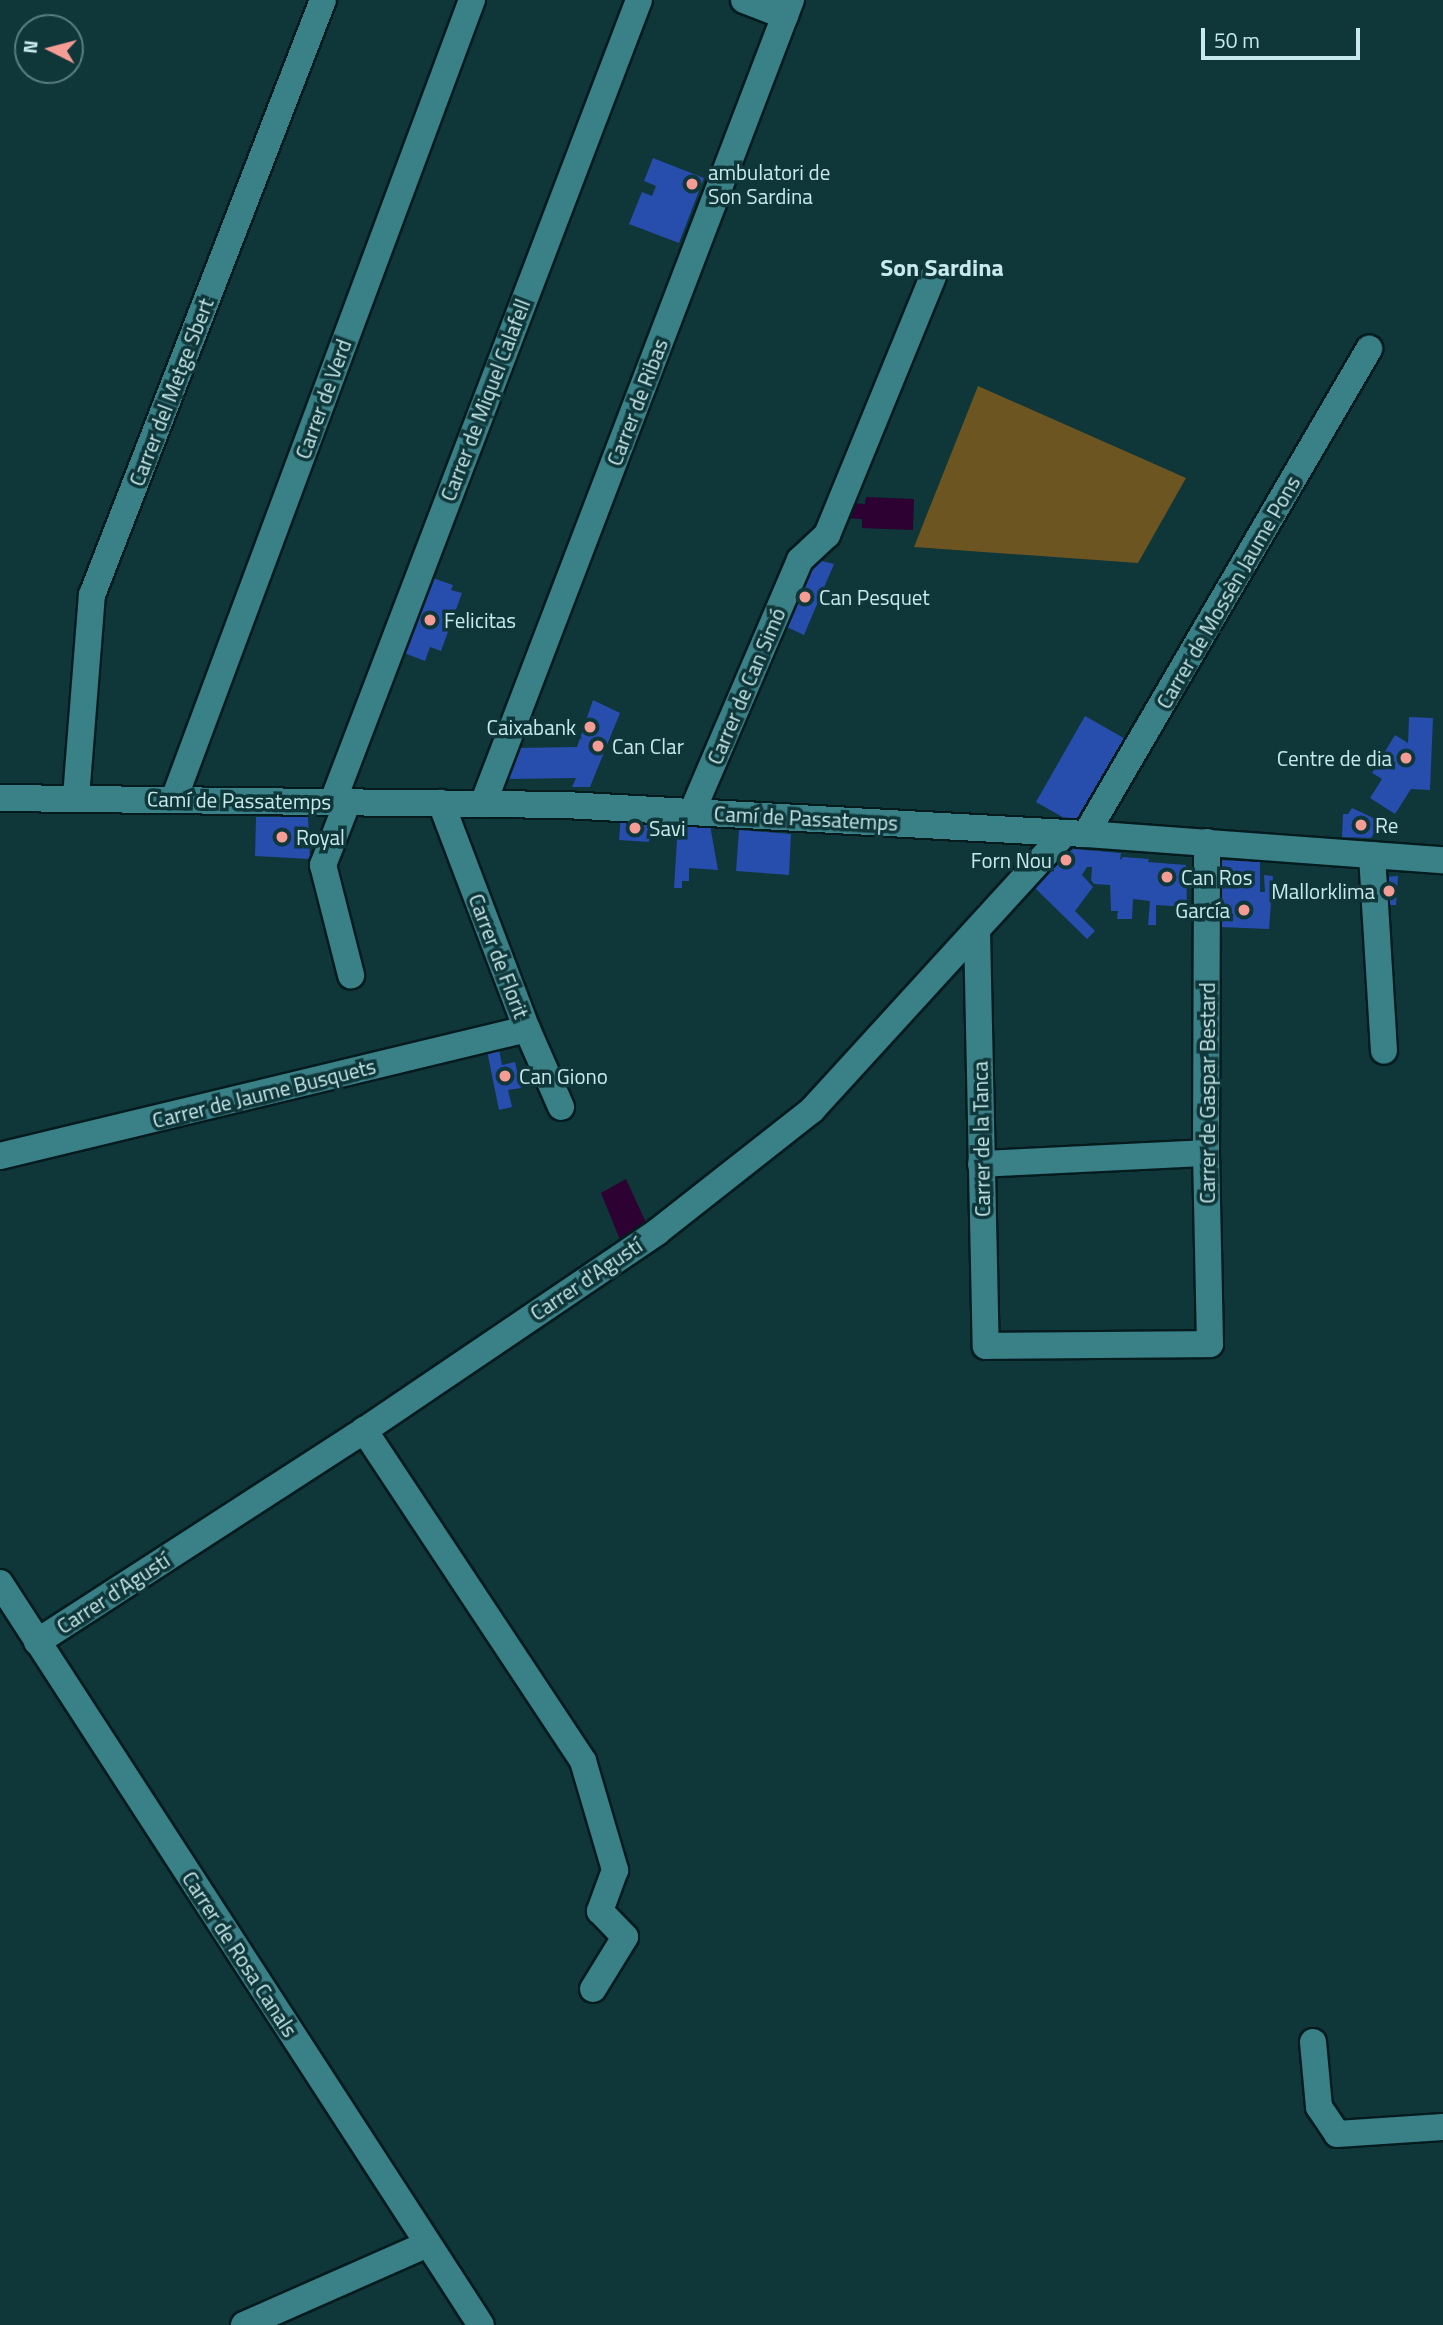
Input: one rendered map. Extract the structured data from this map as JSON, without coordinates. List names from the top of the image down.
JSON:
{
  "streets": {
    "street": [
      "Carrer del Metge Sbert",
      "Carrer de Verd",
      "Carrer de Miquel Calafell",
      "Carrer de Ribas",
      "Carrer de Mossèn Jaume Pons",
      "Carrer de Can Simó",
      "Camí de Passatemps",
      "Carrer de Florit",
      "Carrer de Jaume Busquets",
      "Carrer de Gaspar Bestard",
      "Carrer de la Tanca",
      "Carrer d'Agustí",
      "Carrer de Rosa Canals"
    ]
  },
  "crossings": [
    ["Carrer del Metge Sbert", "Camí de Passatemps"],
    ["Carrer de Verd", "Camí de Passatemps"],
    ["Carrer de Miquel Calafell", "Camí de Passatemps"],
    ["Carrer de Ribas", "Camí de Passatemps"],
    ["Carrer de Mossèn Jaume Pons", "Camí de Passatemps"],
    ["Carrer de Mossèn Jaume Pons", "Carrer d'Agustí"],
    ["Carrer de Can Simó", "Camí de Passatemps"],
    ["Camí de Passatemps", "Carrer de Florit"],
    ["Camí de Passatemps", "Carrer de Gaspar Bestard"],
    ["Camí de Passatemps", "Carrer d'Agustí"],
    ["Carrer de Florit", "Carrer de Jaume Busquets"],
    ["Carrer de Gaspar Bestard", "Carrer de la Tanca"],
    ["Carrer de la Tanca", "Carrer d'Agustí"],
    ["Carrer d'Agustí", "Carrer de Rosa Canals"]
  ],
  "districts": ["Son Sardina"],
  "places": [
    "ambulatori de Son Sardina",
    "Can Pesquet",
    "Felicitas",
    "Caixabank",
    "Can Clar",
    "Centre de dia",
    "Re",
    "Savi",
    "Royal",
    "Forn Nou",
    "Can Ros",
    "Mallorklima",
    "García",
    "Can Giono"
  ],
  "scale_bar": "50 m",
  "north": "left"
}
